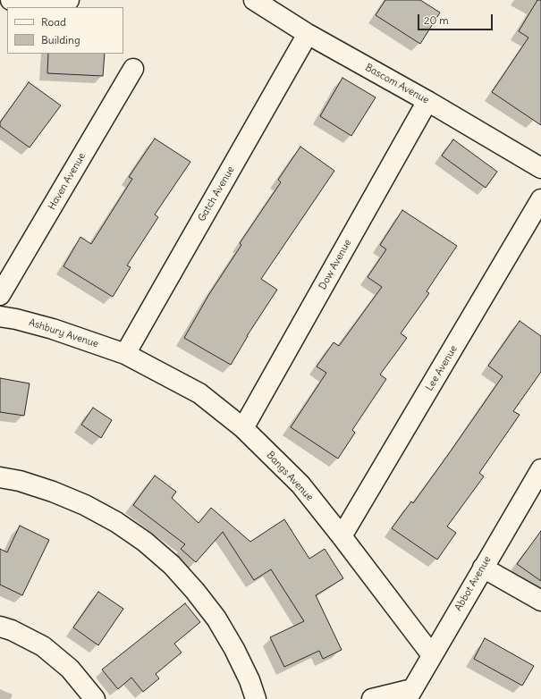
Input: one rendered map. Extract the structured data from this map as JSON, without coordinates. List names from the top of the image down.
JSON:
{
  "streets": {
    "street": [
      "Bascom Avenue",
      "Haven Avenue",
      "Gatch Avenue",
      "Dow Avenue",
      "Ashbury Avenue",
      "Lee Avenue",
      "Bangs Avenue",
      "Abbot Avenue"
    ]
  },
  "crossings": [
    ["Bascom Avenue", "Gatch Avenue"],
    ["Bascom Avenue", "Dow Avenue"],
    ["Gatch Avenue", "Ashbury Avenue"],
    ["Gatch Avenue", "Bangs Avenue"],
    ["Dow Avenue", "Bangs Avenue"],
    ["Ashbury Avenue", "Bangs Avenue"],
    ["Lee Avenue", "Bangs Avenue"],
    ["Bangs Avenue", "Abbot Avenue"]
  ],
  "legend": ["Road", "Building"],
  "scale_bar": "20 m"
}
